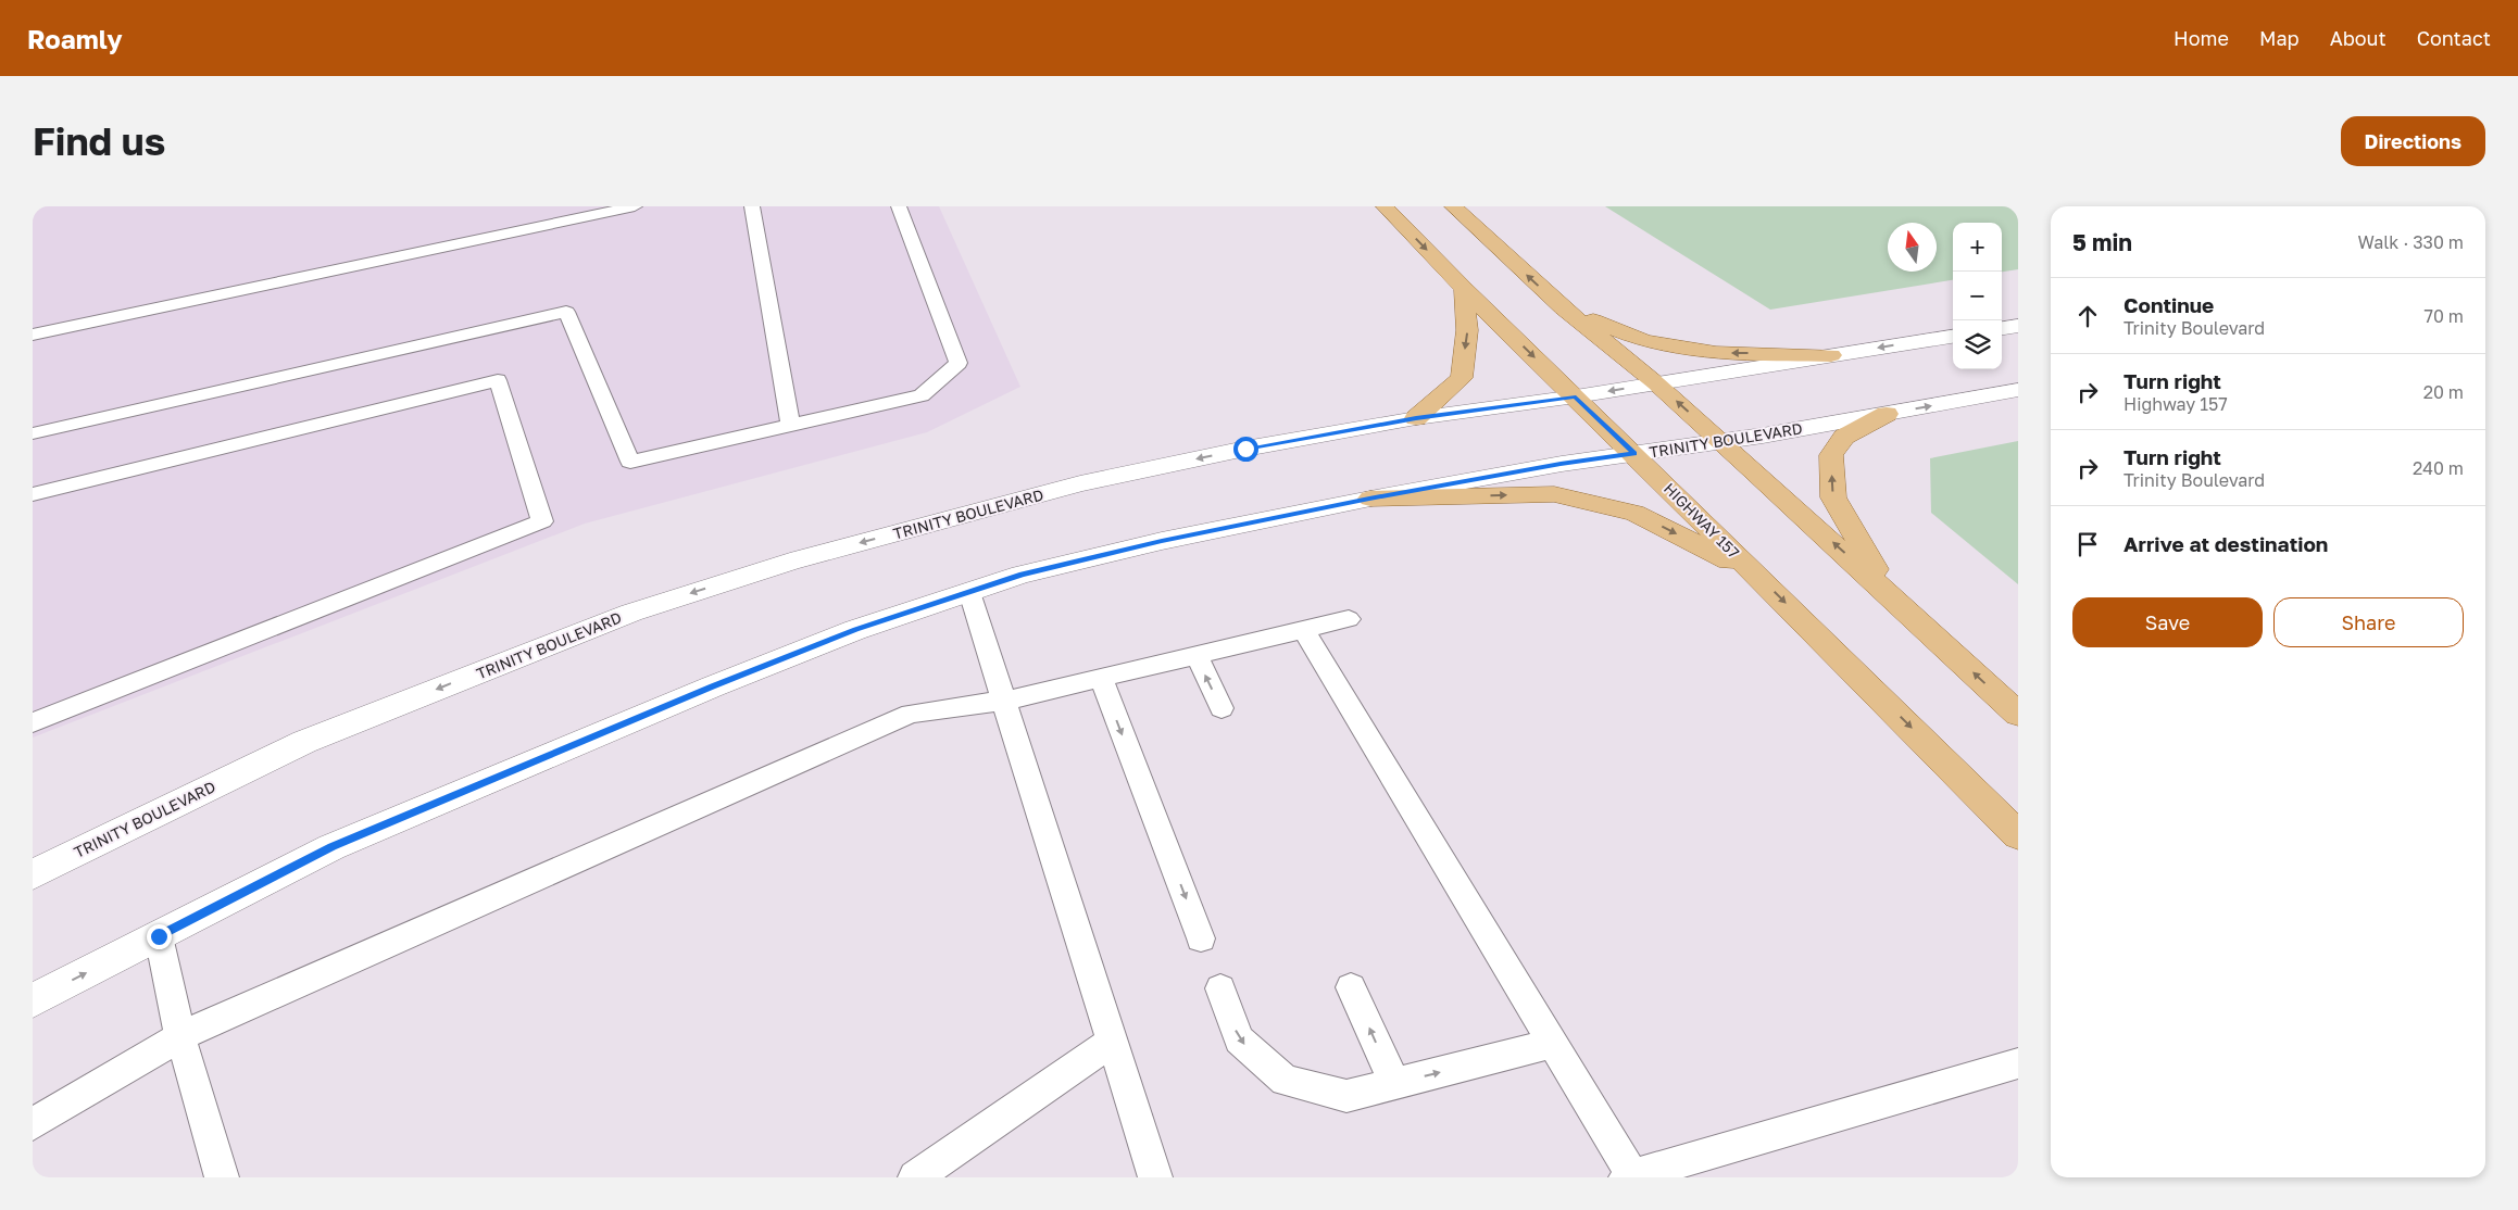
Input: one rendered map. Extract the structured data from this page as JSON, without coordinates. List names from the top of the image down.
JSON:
{
  "streets": {
    "main road": ["TRINITY BOULEVARD", "HIGHWAY 157"]
  },
  "crossings": [
    ["TRINITY BOULEVARD", "HIGHWAY 157"]
  ],
  "north": "top",
  "page": {
    "header": "Roamly",
    "nav": [
      "Home",
      "Map",
      "About",
      "Contact"
    ],
    "buttons": [
      "Directions",
      ["Save", "Share"]
    ],
    "title": "Find us",
    "heading": ["5 min", "Walk · 330 m"],
    "map_buttons": ["+", "−"],
    "list": [
      ["Continue", "Trinity Boulevard", "70 m"],
      ["Turn right", "Highway 157", "20 m"],
      ["Turn right", "Trinity Boulevard", "240 m"],
      "Arrive at destination"
    ]
  }
}
